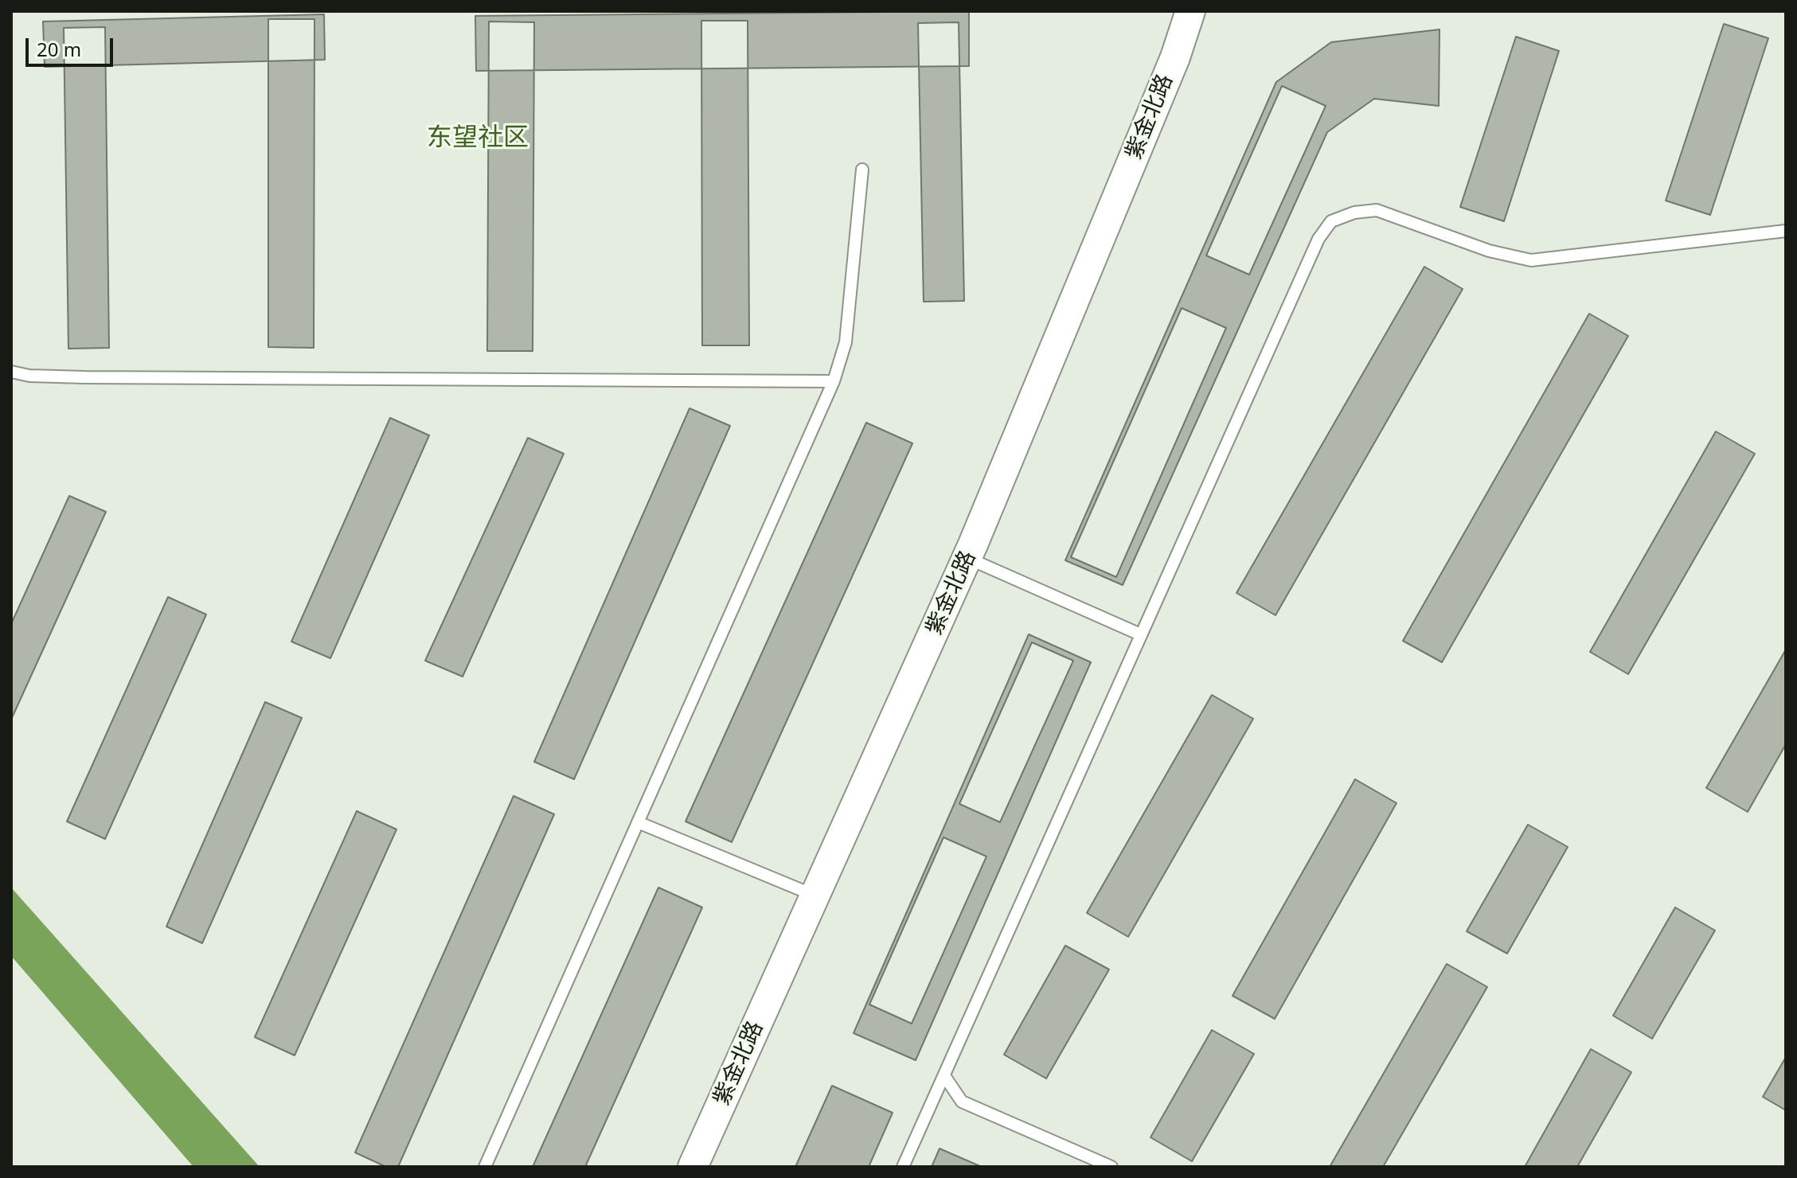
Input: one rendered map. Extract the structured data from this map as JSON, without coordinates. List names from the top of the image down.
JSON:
{
  "streets": {
    "street": ["紫金北路"]
  },
  "districts": ["东望社区"],
  "scale_bar": "20 m"
}
